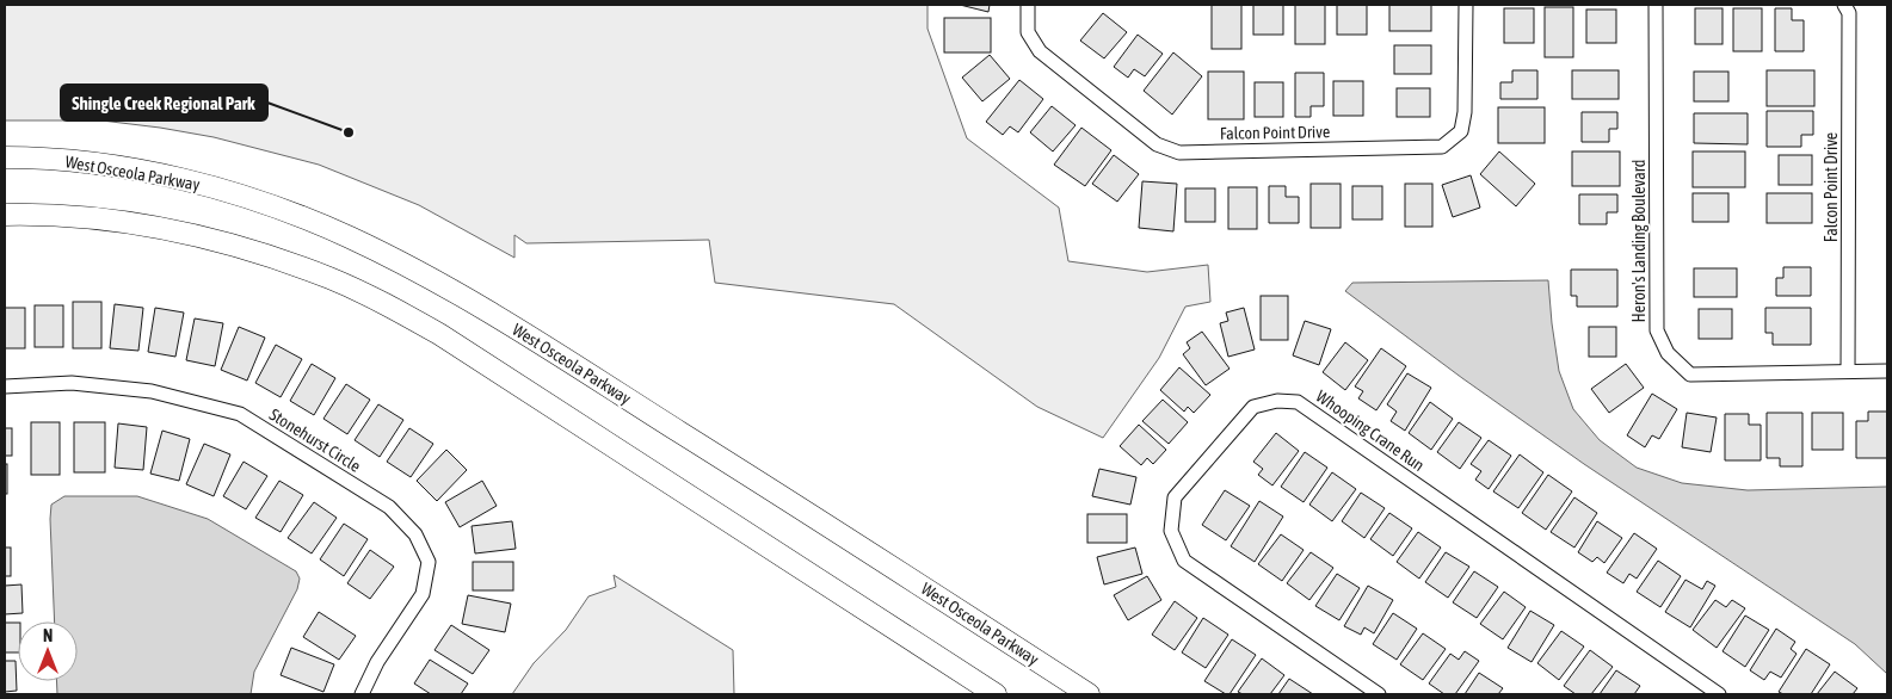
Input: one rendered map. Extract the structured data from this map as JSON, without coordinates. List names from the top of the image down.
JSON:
{
  "streets": {
    "main road": ["West Osceola Parkway"],
    "street": [
      "Falcon Point Drive",
      "Heron's Landing Boulevard",
      "Whooping Crane Run",
      "Stonehurst Circle"
    ]
  },
  "crossings": [
    ["Falcon Point Drive", "Heron's Landing Boulevard"]
  ],
  "places": ["Shingle Creek Regional Park"],
  "north": "top"
}
